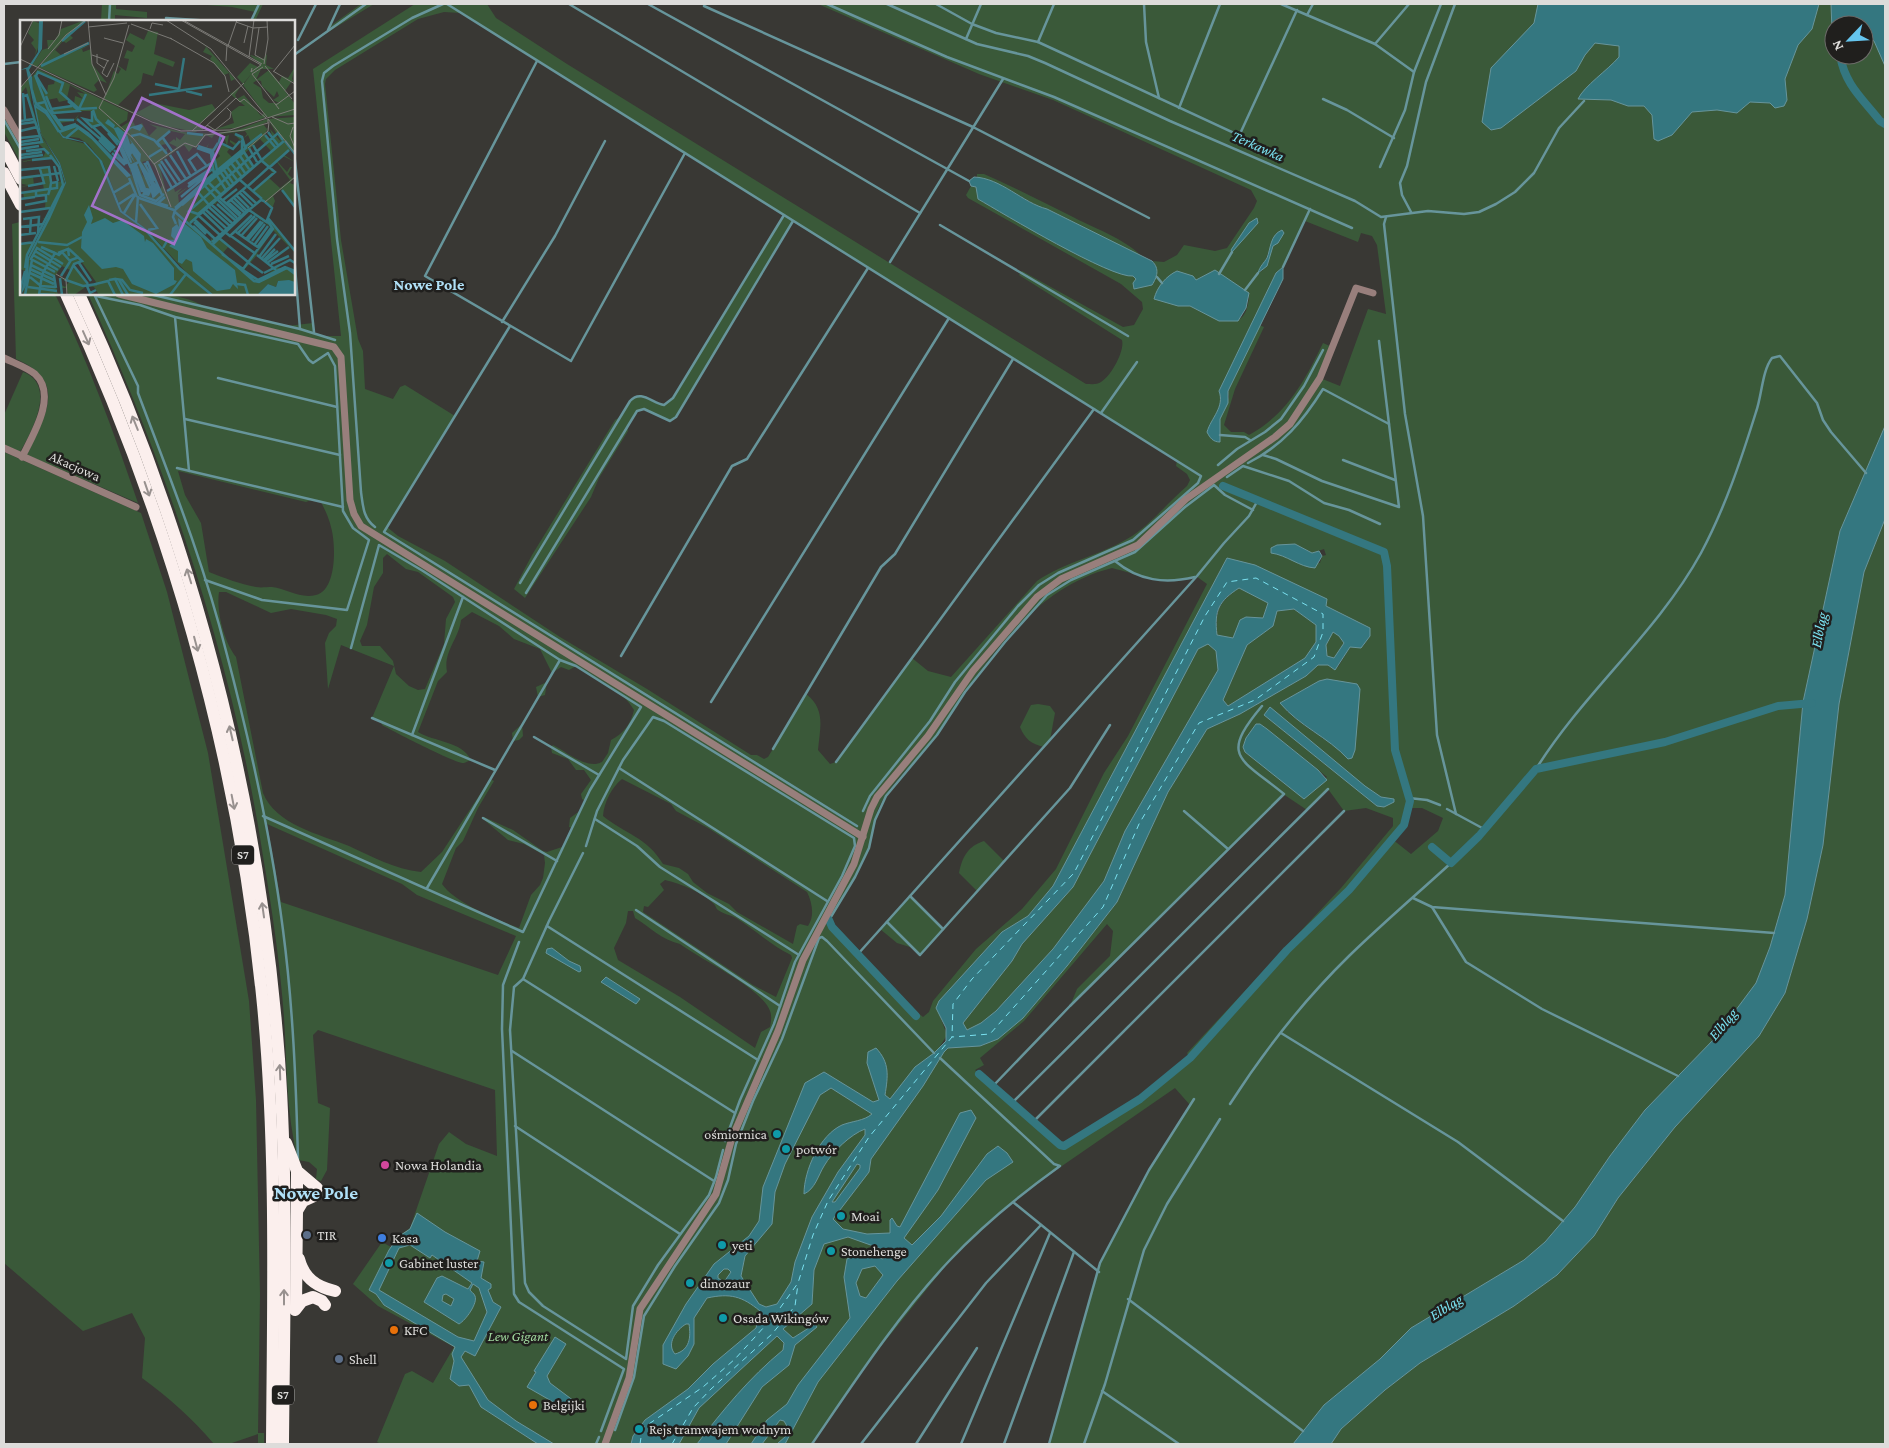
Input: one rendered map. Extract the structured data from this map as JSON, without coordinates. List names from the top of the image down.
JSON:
{
  "streets": {
    "highway": ["S7"],
    "street": ["Akacjowa"]
  },
  "districts": ["Nowe Pole", "Nowe Pole"],
  "water": ["Terkawka", "Elbląg"],
  "parks": ["Lew Gigant"],
  "places": [
    "ośmiornica",
    "potwór",
    "Nowa Holandia",
    "Moai",
    "TIR",
    "Kasa",
    "yeti",
    "Stonehenge",
    "Gabinet luster",
    "dinozaur",
    "Osada Wikingów",
    "KFC",
    "Shell",
    "Belgijki",
    "Rejs tramwajem wodnym"
  ],
  "north": "bottom left"
}
